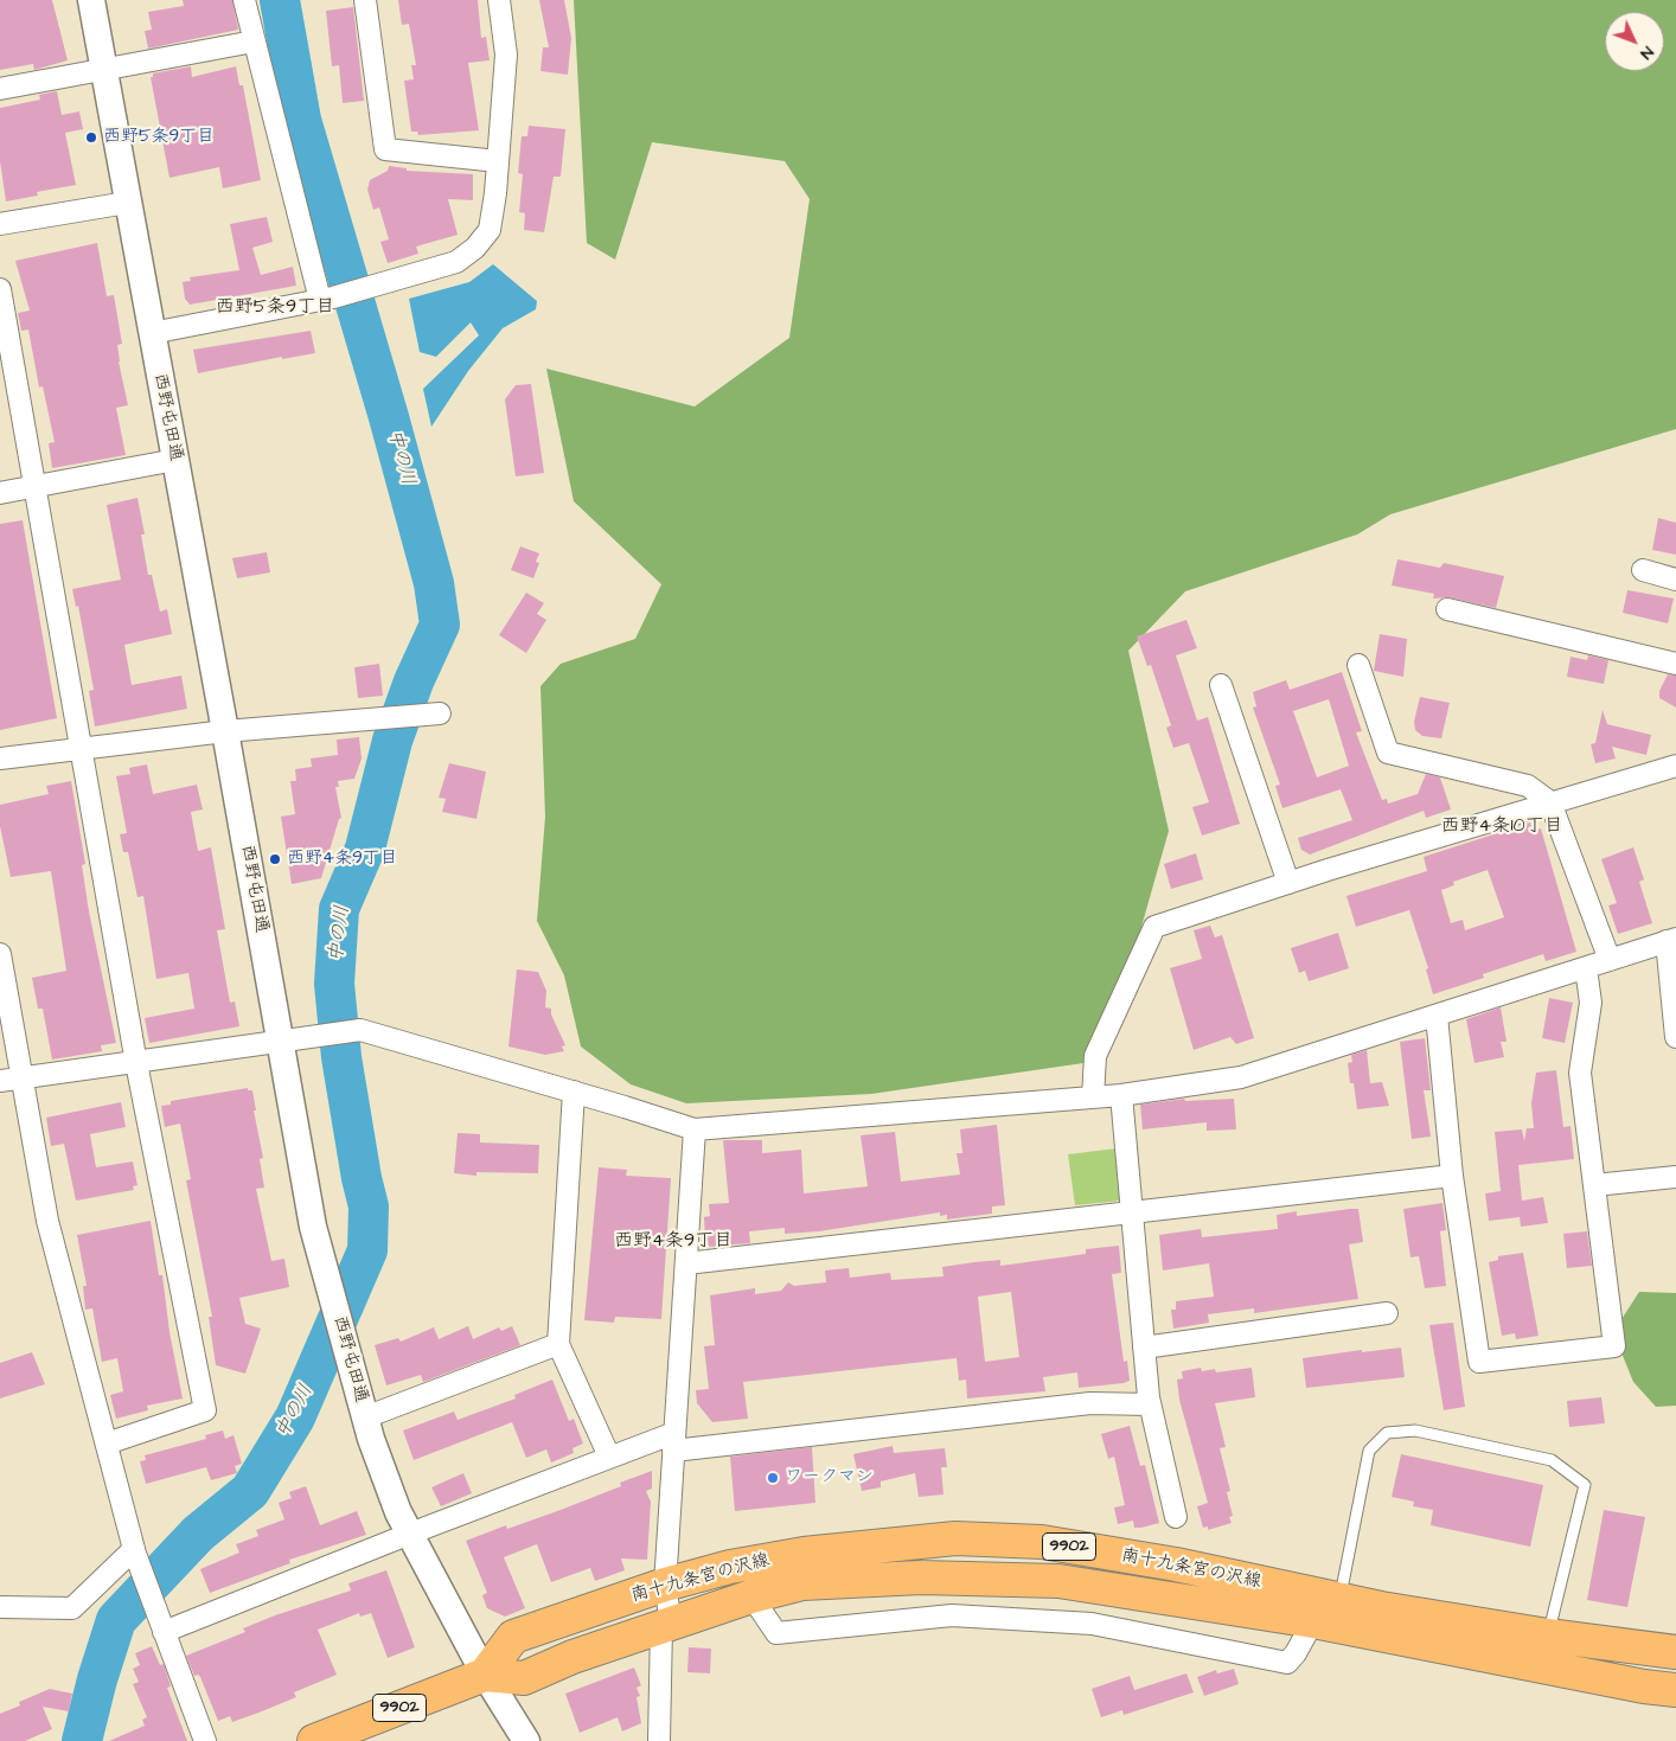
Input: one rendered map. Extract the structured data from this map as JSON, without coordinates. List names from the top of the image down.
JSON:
{
  "streets": {
    "main road": ["9902", "南十九条宮の沢線"],
    "street": ["西野屯田通"]
  },
  "crossings": [
    ["西野屯田通", "南十九条宮の沢線"]
  ],
  "districts": ["西野5条9丁目", "西野4条10丁目", "西野4条9丁目"],
  "water": ["中の川"],
  "places": ["西野5条9丁目", "西野4条9丁目", "ワークマン"],
  "north": "bottom right"
}
